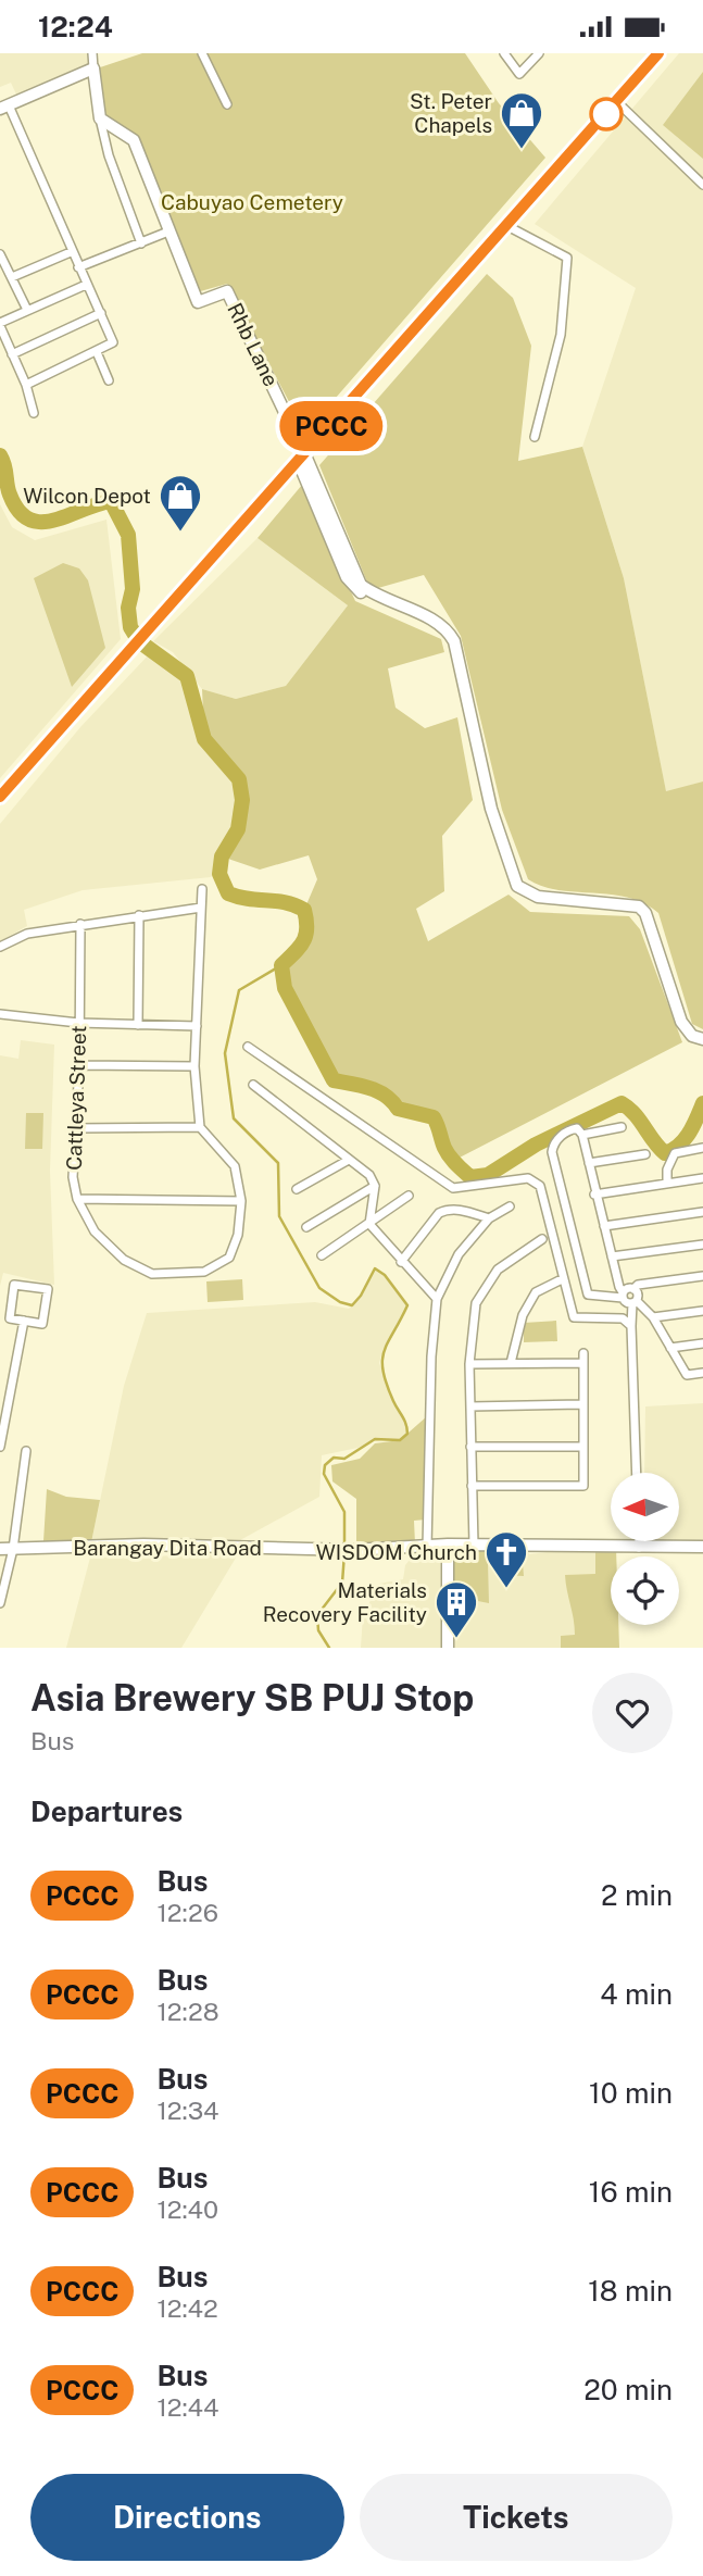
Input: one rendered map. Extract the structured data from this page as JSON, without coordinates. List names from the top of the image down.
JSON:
{
  "streets": {
    "street": ["Rhb Lane", "Cattleya Street", "Barangay Dita Road"]
  },
  "parks": ["Cabuyao Cemetery"],
  "places": {
    "shop": ["St. Peter Chapels", "Wilcon Depot"],
    "church": ["WISDOM Church"],
    "building": ["Materials Recovery Facility"]
  },
  "lines": ["bus line PCCC"],
  "north": "left",
  "page": {
    "status": "12:24",
    "on_map": "PCCC",
    "heading": [
      ["Asia Brewery SB PUJ Stop", "Bus"],
      "Departures"
    ],
    "list": [
      {
        "mark": "PCCC",
        "name": "Bus",
        "note": "12:26",
        "value": "2 min"
      },
      {
        "mark": "PCCC",
        "name": "Bus",
        "note": "12:28",
        "value": "4 min"
      },
      {
        "mark": "PCCC",
        "name": "Bus",
        "note": "12:34",
        "value": "10 min"
      },
      {
        "mark": "PCCC",
        "name": "Bus",
        "note": "12:40",
        "value": "16 min"
      },
      {
        "mark": "PCCC",
        "name": "Bus",
        "note": "12:42",
        "value": "18 min"
      },
      {
        "mark": "PCCC",
        "name": "Bus",
        "note": "12:44",
        "value": "20 min"
      }
    ],
    "buttons": ["Directions", "Tickets"]
  }
}
